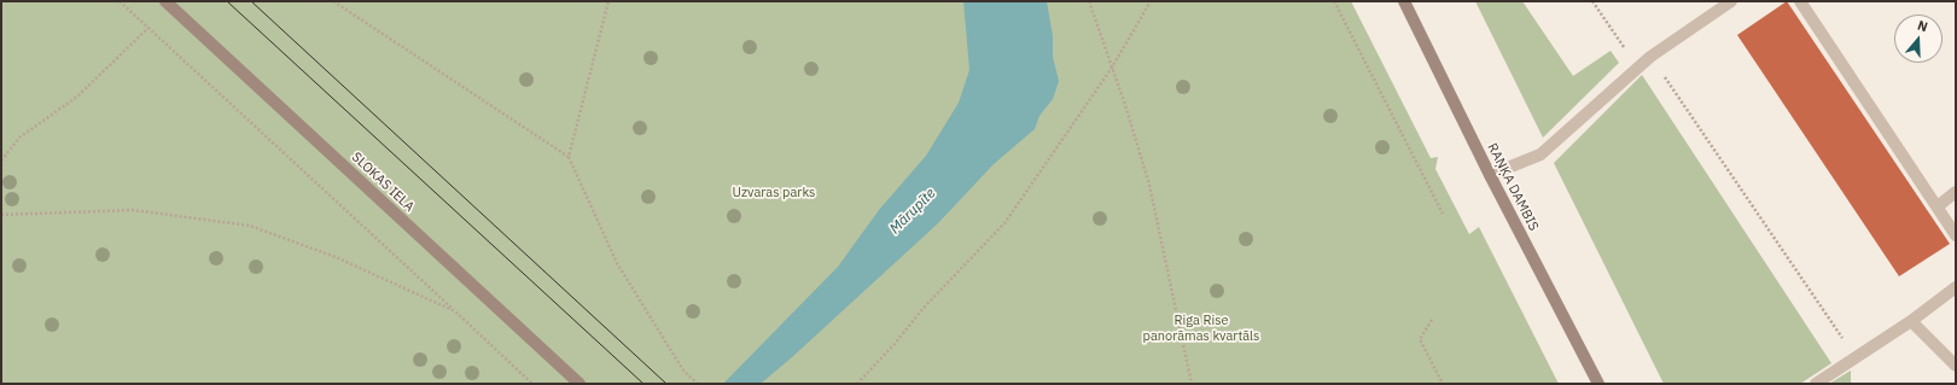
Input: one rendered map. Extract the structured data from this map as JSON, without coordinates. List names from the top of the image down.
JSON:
{
  "streets": {
    "main road": ["SLOKAS IELA", "RAŅĶA DAMBIS"]
  },
  "water": ["Mārupīte"],
  "parks": ["Uzvaras parks", "Riga Rise panorāmas kvartāls"],
  "north": "top"
}
